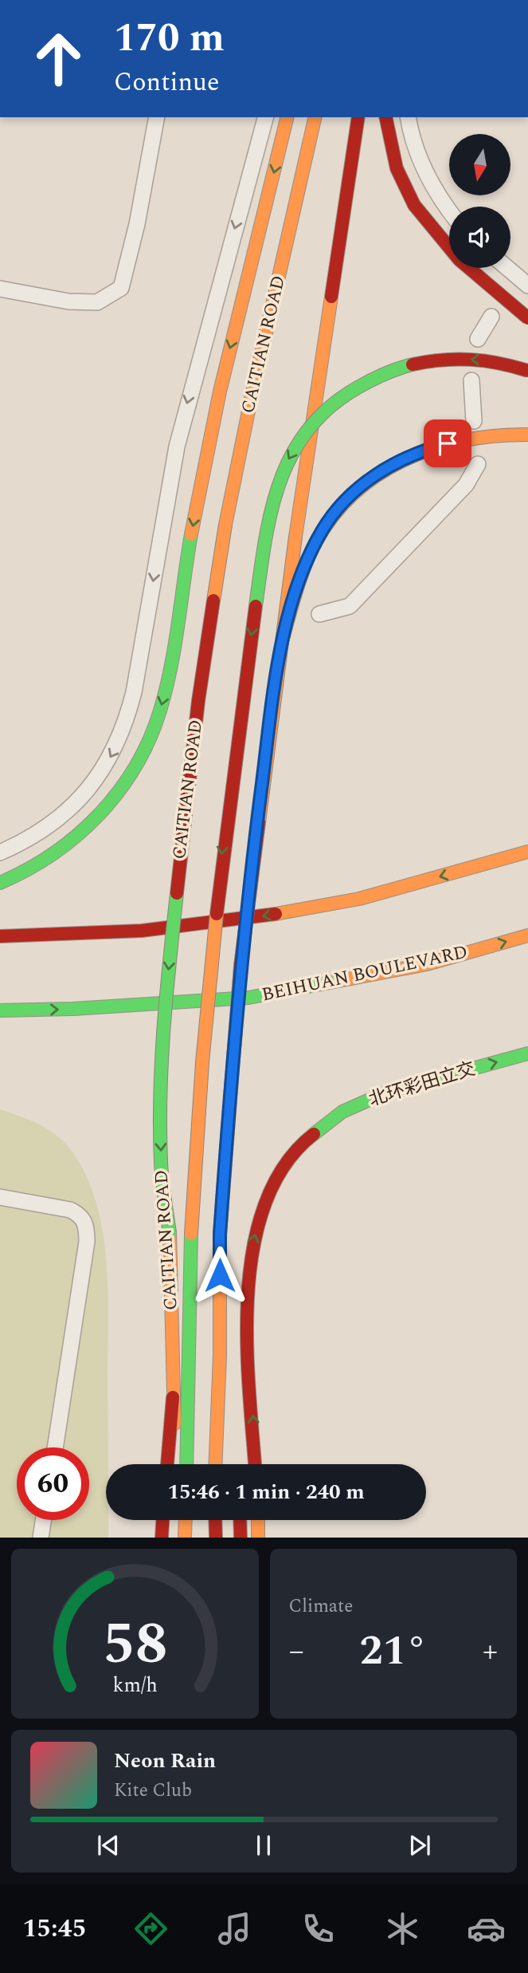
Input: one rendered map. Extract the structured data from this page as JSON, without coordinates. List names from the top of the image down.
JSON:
{
  "streets": {
    "main road": ["CAITIAN ROAD", "BEIHUAN BOULEVARD", "北环彩田立交"]
  },
  "one_way": ["北环彩田立交"],
  "north": "bottom",
  "page": {
    "turn": ["170 m", "Continue"],
    "limit": "60",
    "trip": "15:46 · 1 min · 240 m",
    "tile": "Climate",
    "heat": ["−", "21°", "+"],
    "song": ["Neon Rain", "Kite Club"],
    "tabs": "15:45",
    "gauge": ["58", "km/h"]
  }
}
